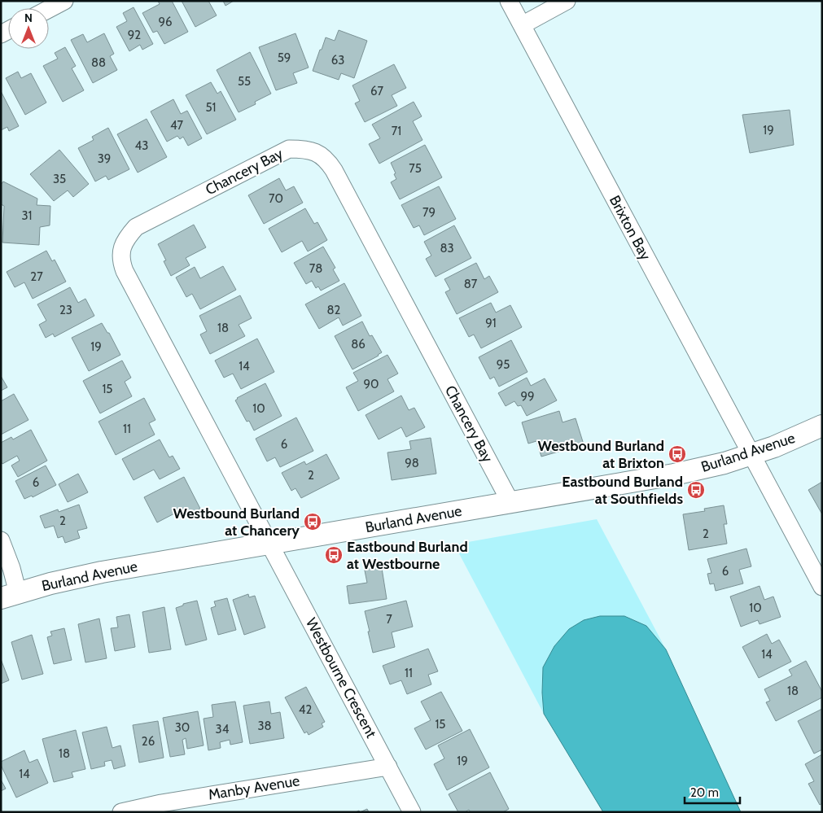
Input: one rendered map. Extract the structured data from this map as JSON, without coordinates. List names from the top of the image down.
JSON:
{
  "streets": {
    "street": [
      "Chancery Bay",
      "Brixton Bay",
      "Burland Avenue",
      "Westbourne Crescent",
      "Manby Avenue"
    ]
  },
  "crossings": [
    ["Chancery Bay", "Burland Avenue"],
    ["Chancery Bay", "Westbourne Crescent"],
    ["Brixton Bay", "Burland Avenue"],
    ["Burland Avenue", "Westbourne Crescent"],
    ["Westbourne Crescent", "Manby Avenue"]
  ],
  "places": {
    "bus stop": [
      "Westbound Burland at Brixton",
      "Eastbound Burland at Southfields",
      "Westbound Burland at Chancery",
      "Eastbound Burland at Westbourne"
    ]
  },
  "house_numbers": [
    "96",
    "92",
    "59",
    "63",
    "88",
    "55",
    "67",
    "51",
    "47",
    "19",
    "71",
    "43",
    "39",
    "75",
    "35",
    "70",
    "79",
    "31",
    "83",
    "78",
    "27",
    "87",
    "23",
    "82",
    "91",
    "18",
    "86",
    "19",
    "95",
    "14",
    "90",
    "15",
    "99",
    "10",
    "11",
    "6",
    "98",
    "2",
    "6",
    "2",
    "2",
    "6",
    "10",
    "7",
    "14",
    "11",
    "18",
    "42",
    "15",
    "38",
    "30",
    "34",
    "26",
    "18",
    "19",
    "14"
  ],
  "scale_bar": "20 m",
  "north": "top"
}
